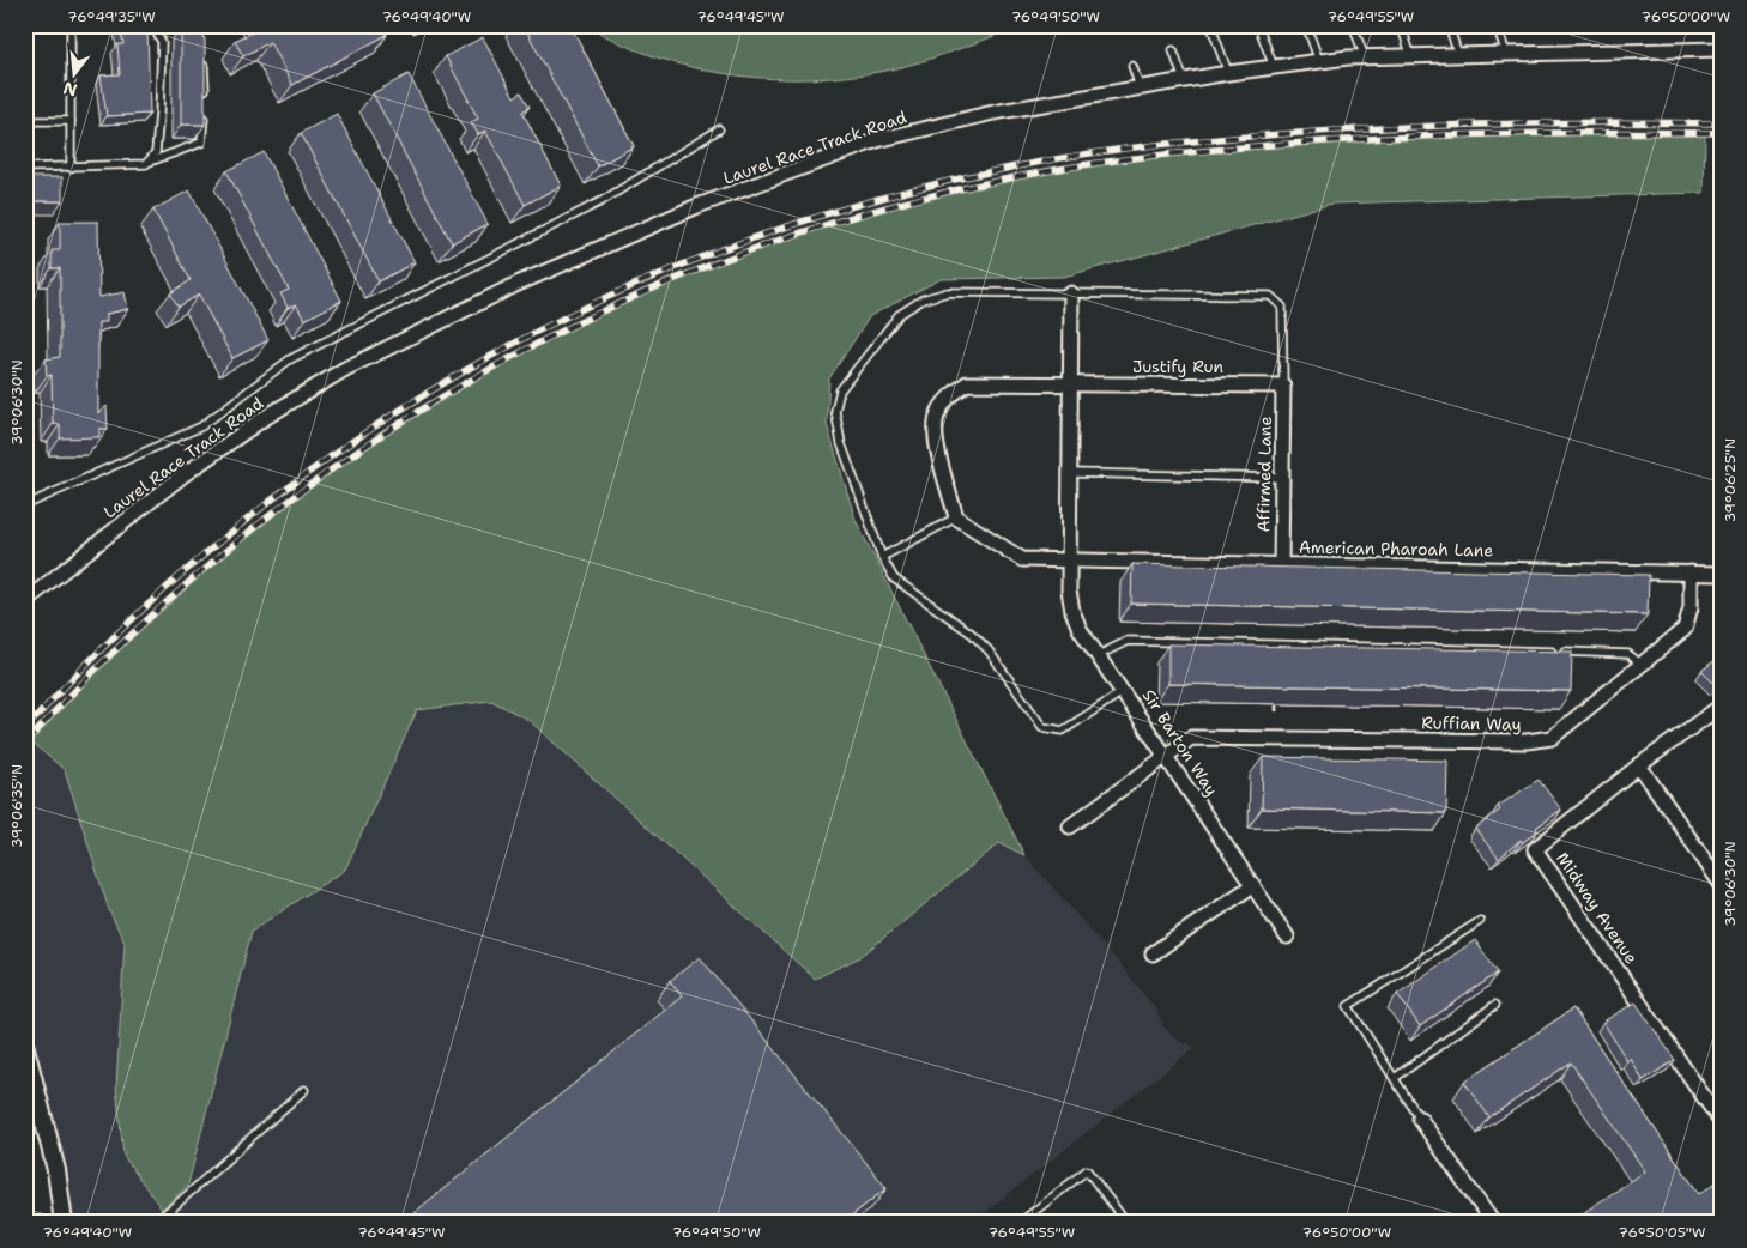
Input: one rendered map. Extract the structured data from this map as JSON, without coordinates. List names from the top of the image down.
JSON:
{
  "streets": {
    "street": [
      "Laurel Race Track Road",
      "Justify Run",
      "Affirmed Lane",
      "American Pharoah Lane",
      "Ruffian Way",
      "Sir Barton Way",
      "Midway Avenue"
    ]
  },
  "crossings": [
    ["Justify Run", "Affirmed Lane"],
    ["Justify Run", "American Pharoah Lane"],
    ["Justify Run", "Sir Barton Way"],
    ["Affirmed Lane", "American Pharoah Lane"],
    ["American Pharoah Lane", "Ruffian Way"],
    ["American Pharoah Lane", "Sir Barton Way"],
    ["Ruffian Way", "Sir Barton Way"]
  ],
  "north": "bottom",
  "coordinates": [
    "76°49'35\"W",
    "76°49'40\"W",
    "76°49'45\"W",
    "76°49'50\"W",
    "76°49'55\"W",
    "76°50'00\"W",
    "39°06'30\"N",
    "39°06'25\"N",
    "39°06'35\"N",
    "76°50'05\"W"
  ]
}
